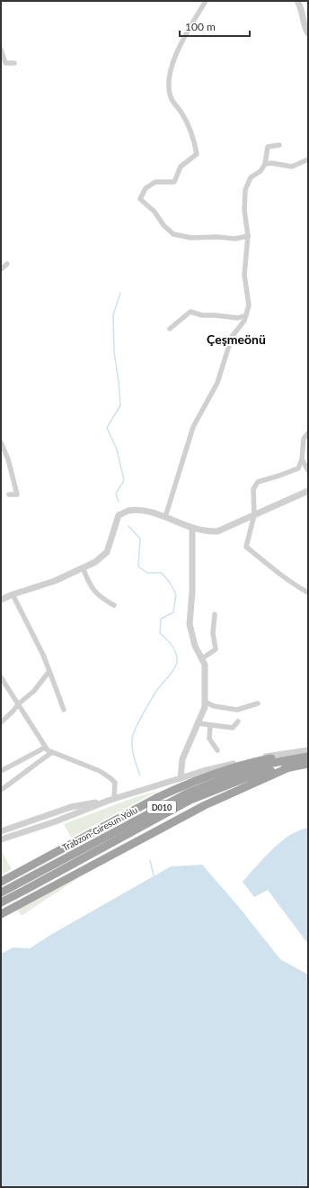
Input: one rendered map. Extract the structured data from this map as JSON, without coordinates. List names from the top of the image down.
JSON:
{
  "streets": {
    "highway": ["D010", "Trabzon-Giresun Yolu"]
  },
  "districts": ["Çeşmeönü"],
  "scale_bar": "100 m"
}
